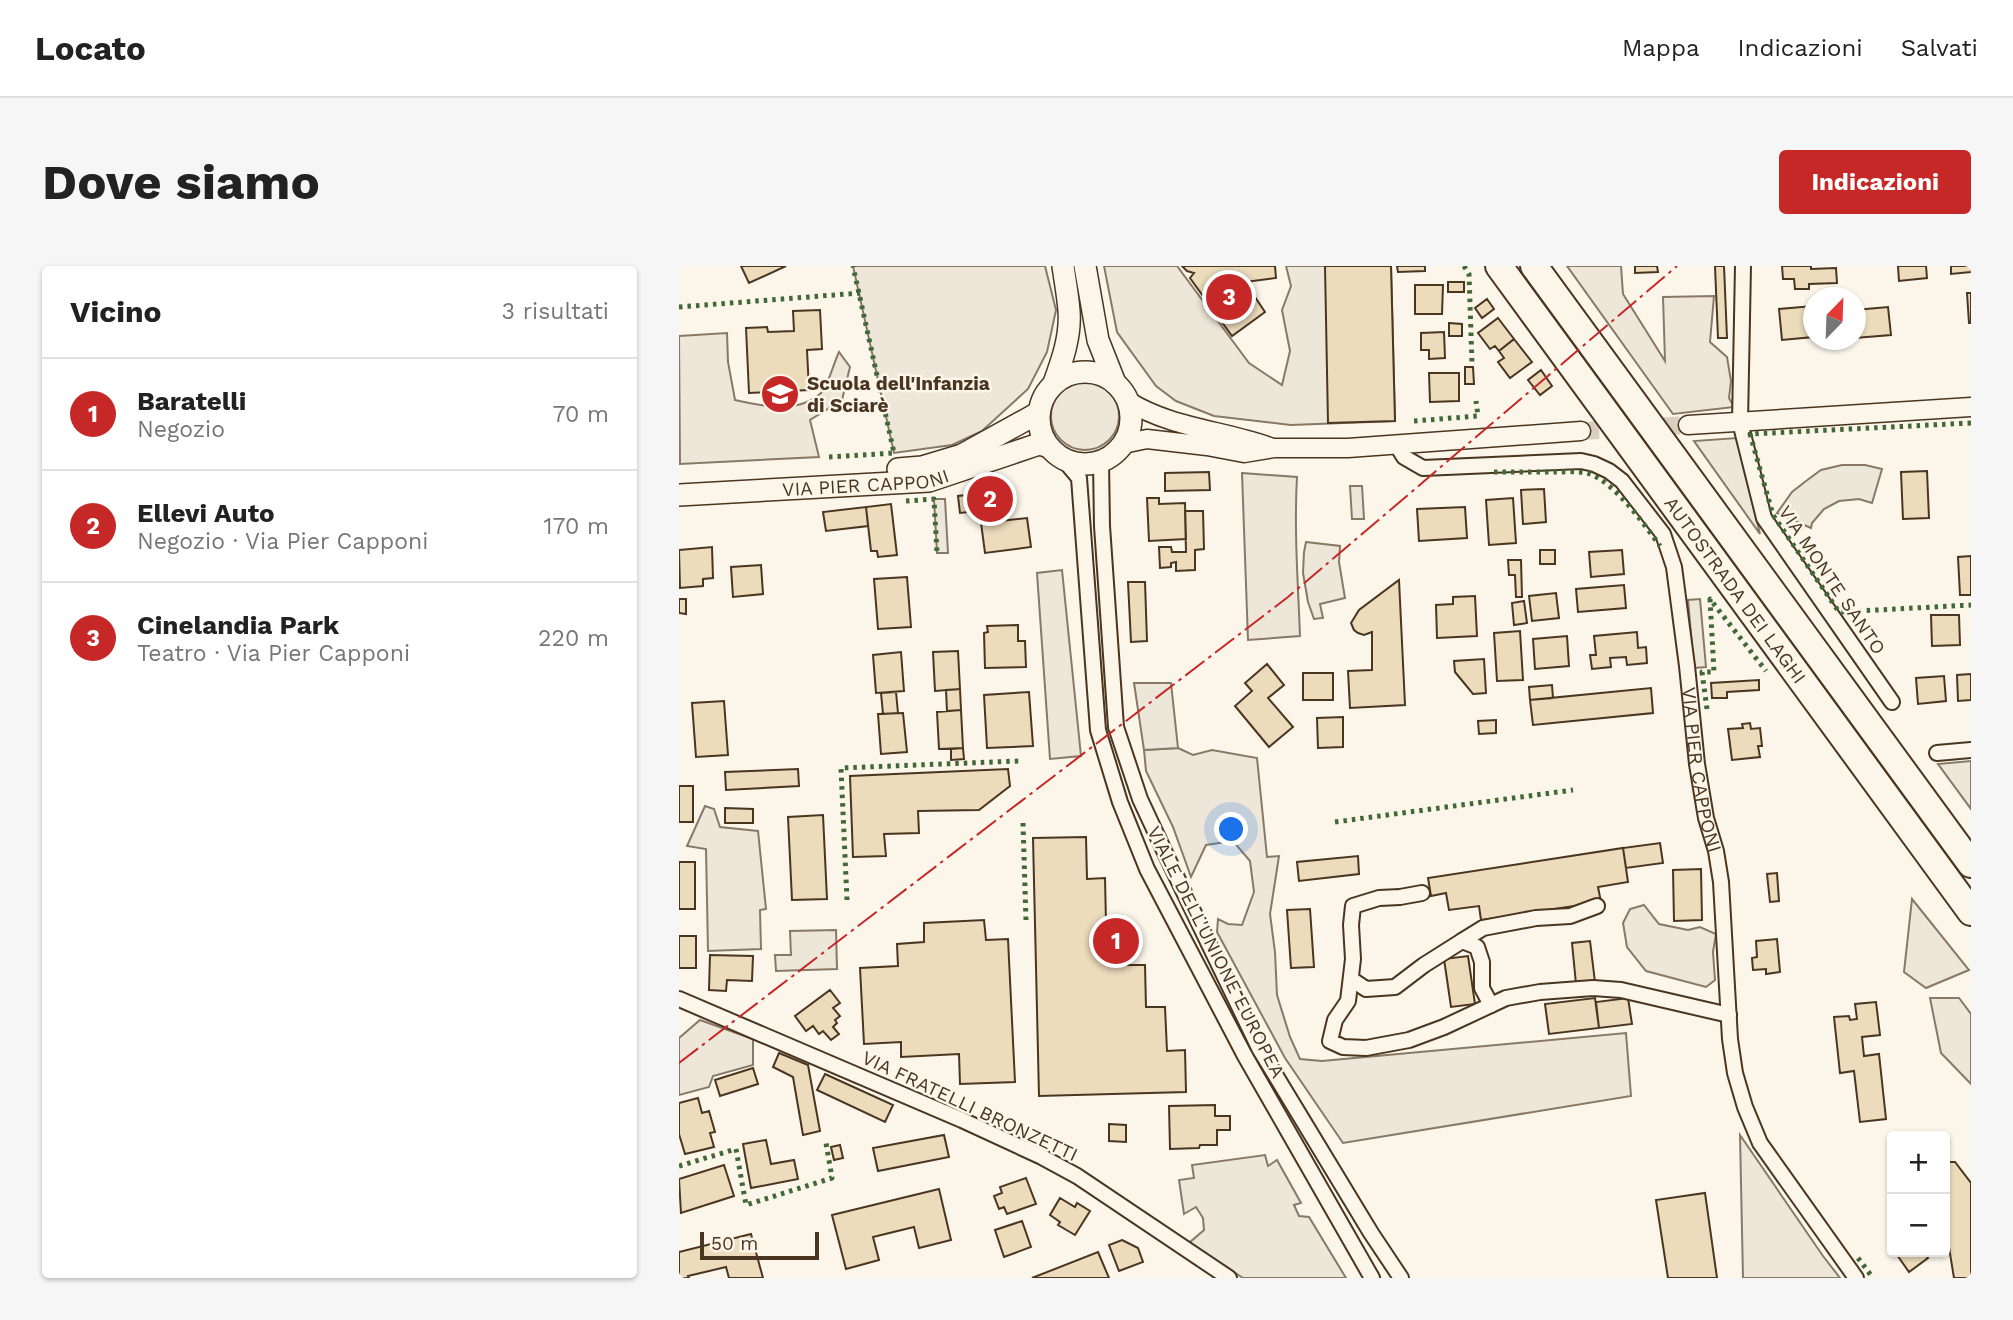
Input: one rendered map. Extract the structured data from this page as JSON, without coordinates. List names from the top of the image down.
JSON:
{
  "streets": {
    "highway": ["AUTOSTRADA DEI LAGHI"],
    "main road": ["VIA PIER CAPPONI"],
    "street": ["VIA MONTE SANTO", "VIALE DELL'UNIONE EUROPEA", "VIA FRATELLI BRONZETTI"]
  },
  "crossings": [
    ["VIA PIER CAPPONI", "VIALE DELL'UNIONE EUROPEA"]
  ],
  "places": {
    "school or university": ["Scuola dell'Infanzia di Sciarè"]
  },
  "scale_bar": "50 m",
  "north": "top right",
  "page": {
    "header": "Locato",
    "nav": ["Mappa", "Indicazioni", "Salvati"],
    "buttons": "Indicazioni",
    "title": "Dove siamo",
    "heading": ["Vicino", "3 risultati"],
    "pins": ["3", "2", "1"],
    "list": [
      {
        "mark": "1",
        "name": "Baratelli",
        "note": "Negozio",
        "value": "70 m"
      },
      {
        "mark": "2",
        "name": "Ellevi Auto",
        "note": "Negozio · Via Pier Capponi",
        "value": "170 m"
      },
      {
        "mark": "3",
        "name": "Cinelandia Park",
        "note": "Teatro · Via Pier Capponi",
        "value": "220 m"
      }
    ],
    "map_buttons": ["+", "−"],
    "scale": "50 m"
  }
}
